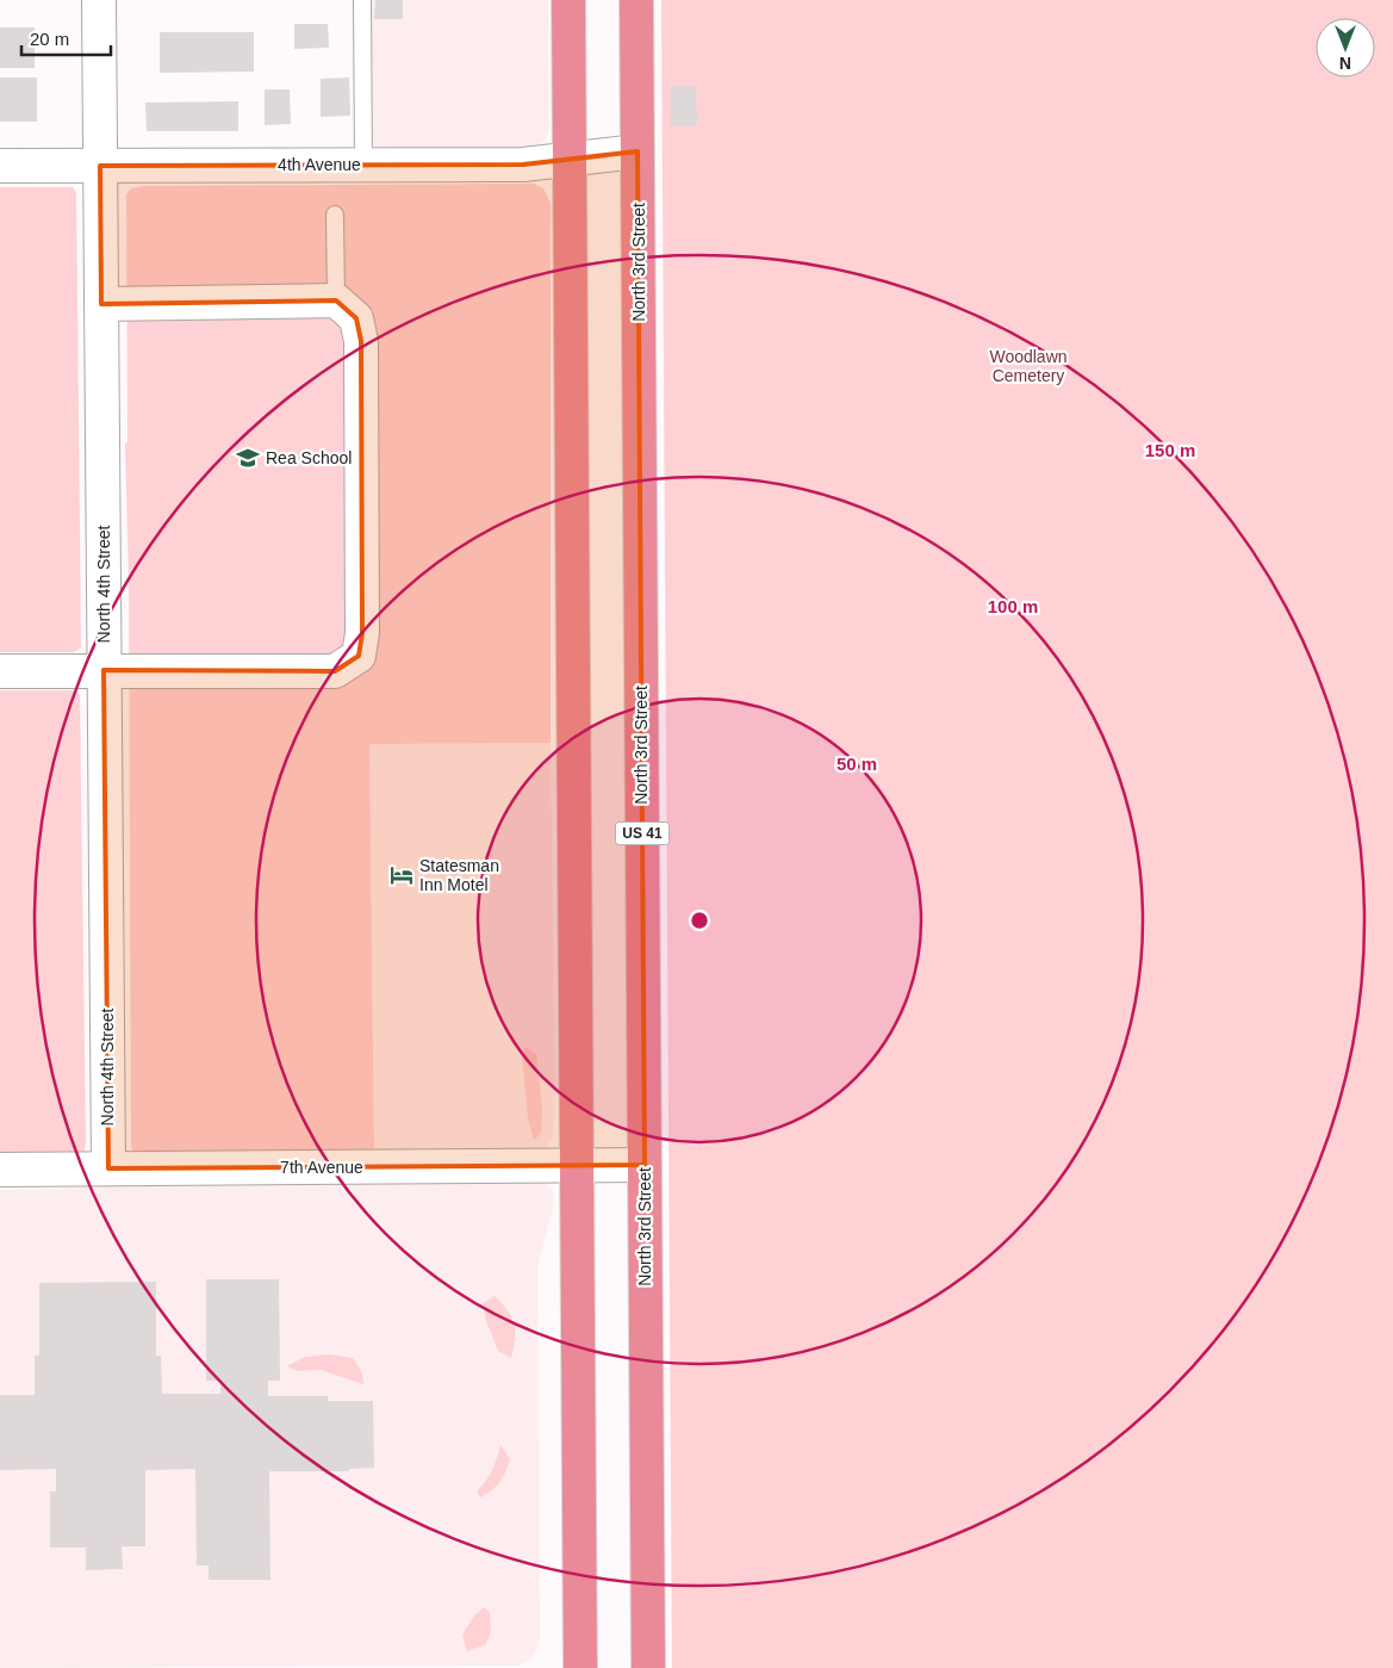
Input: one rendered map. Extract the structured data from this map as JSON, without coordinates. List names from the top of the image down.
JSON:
{
  "streets": {
    "highway": ["North 3rd Street", "US 41"],
    "street": ["4th Avenue", "North 4th Street", "7th Avenue"]
  },
  "crossings": [
    ["4th Avenue", "North 3rd Street"],
    ["4th Avenue", "North 4th Street"],
    ["North 3rd Street", "7th Avenue"],
    ["North 4th Street", "7th Avenue"]
  ],
  "parks": ["Woodlawn Cemetery"],
  "places": {
    "school or university": ["Rea School"],
    "hotel": ["Statesman Inn Motel"]
  },
  "scale_bar": "20 m",
  "north": "bottom",
  "rings": ["150 m", "100 m", "50 m"]
}
